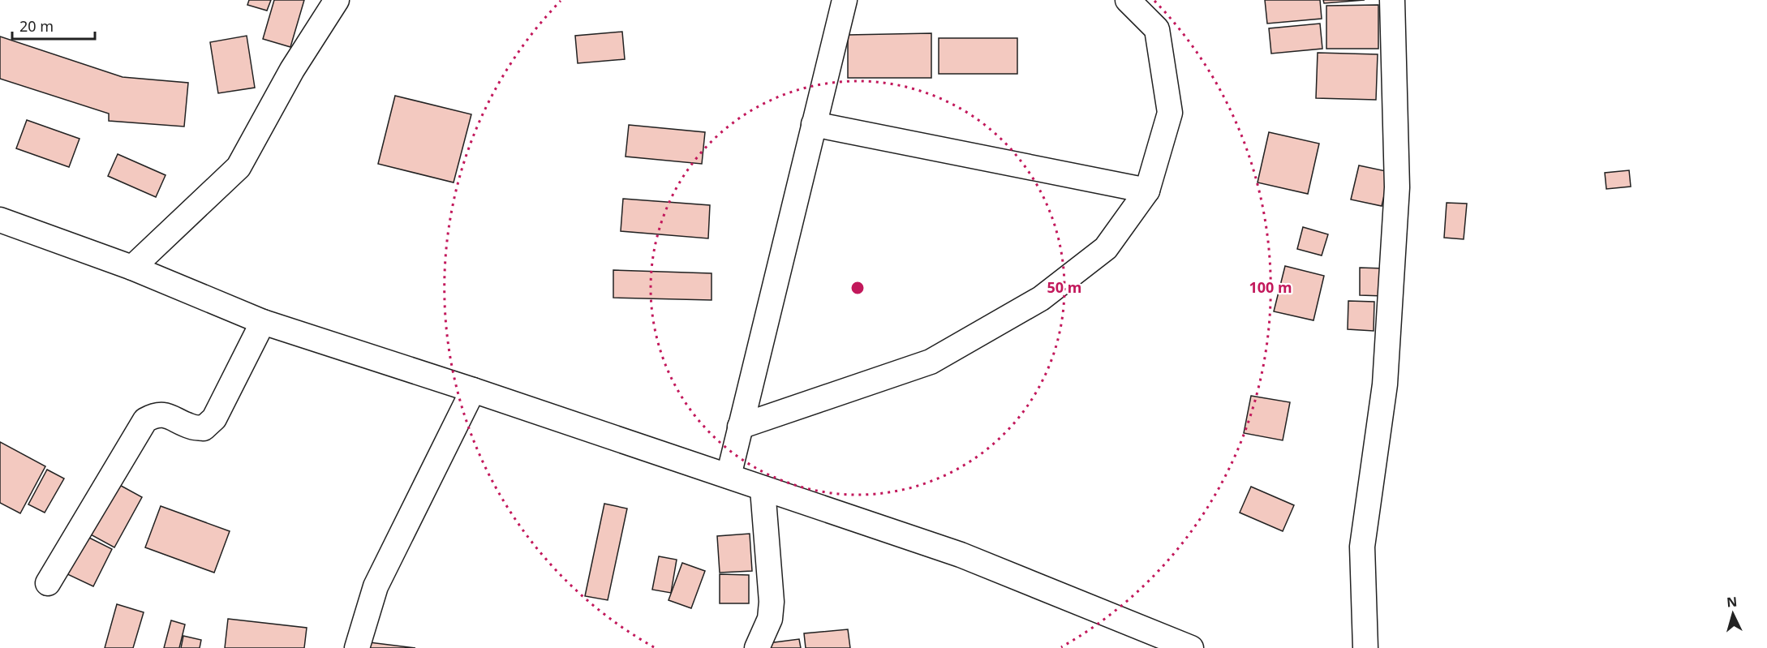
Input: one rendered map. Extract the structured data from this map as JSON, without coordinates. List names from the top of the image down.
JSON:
{
  "scale_bar": "20 m",
  "north": "top",
  "rings": ["50 m", "100 m"]
}
